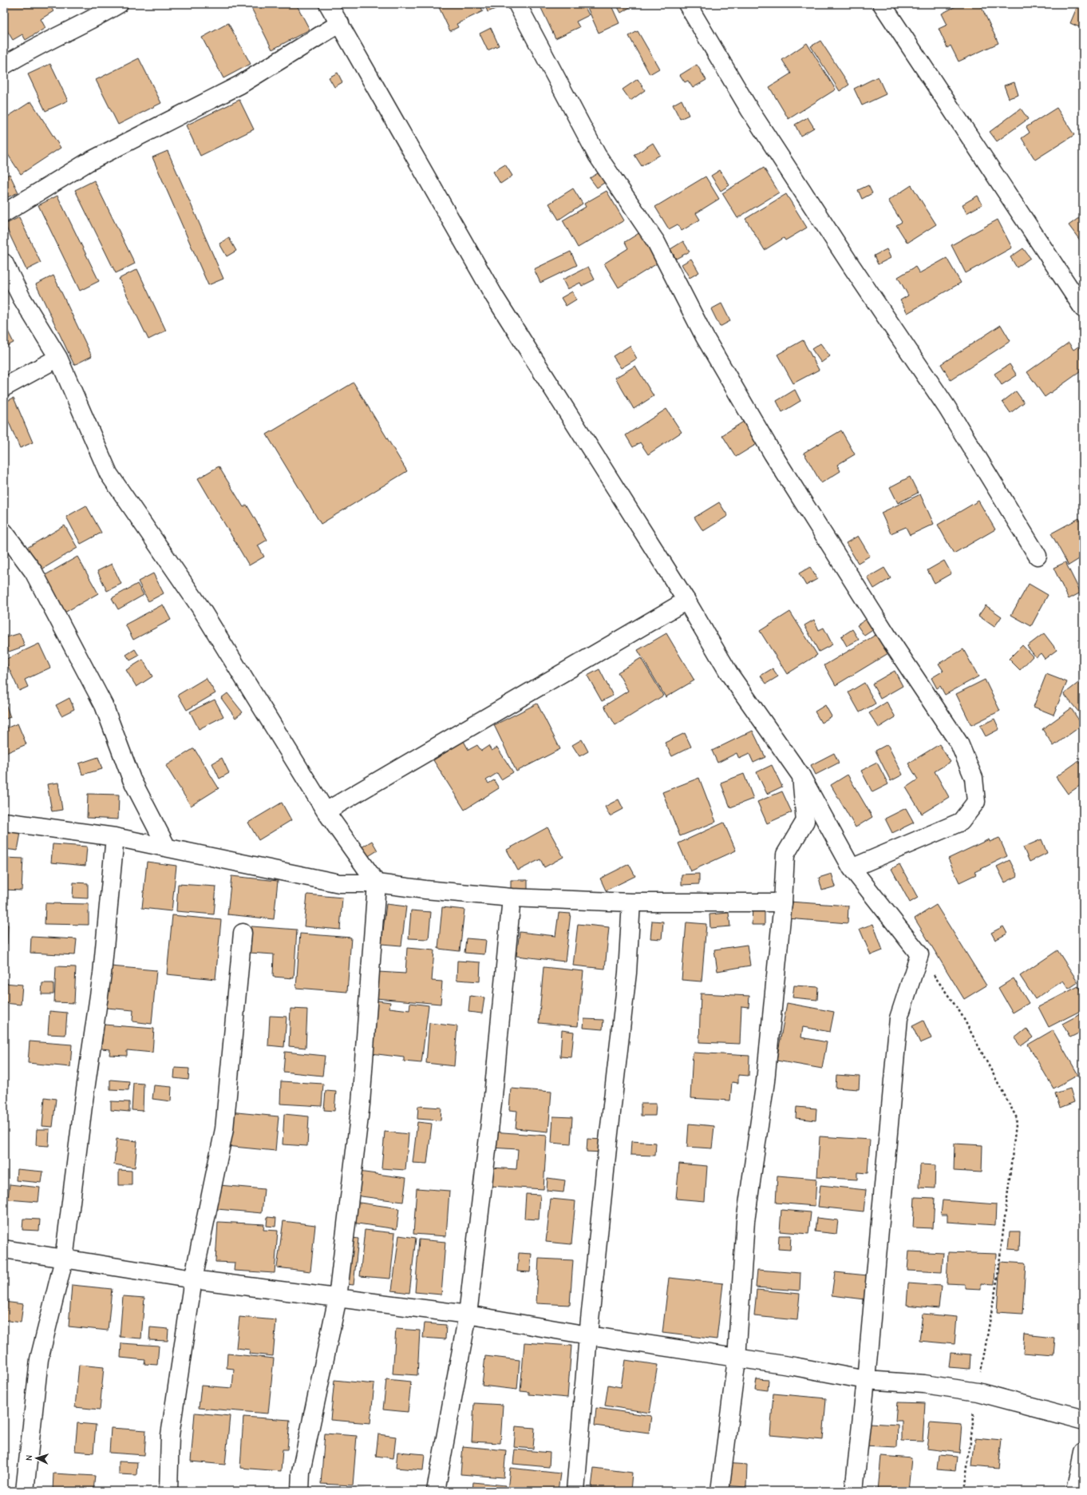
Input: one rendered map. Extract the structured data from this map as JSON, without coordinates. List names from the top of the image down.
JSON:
{
  "north": "left"
}
